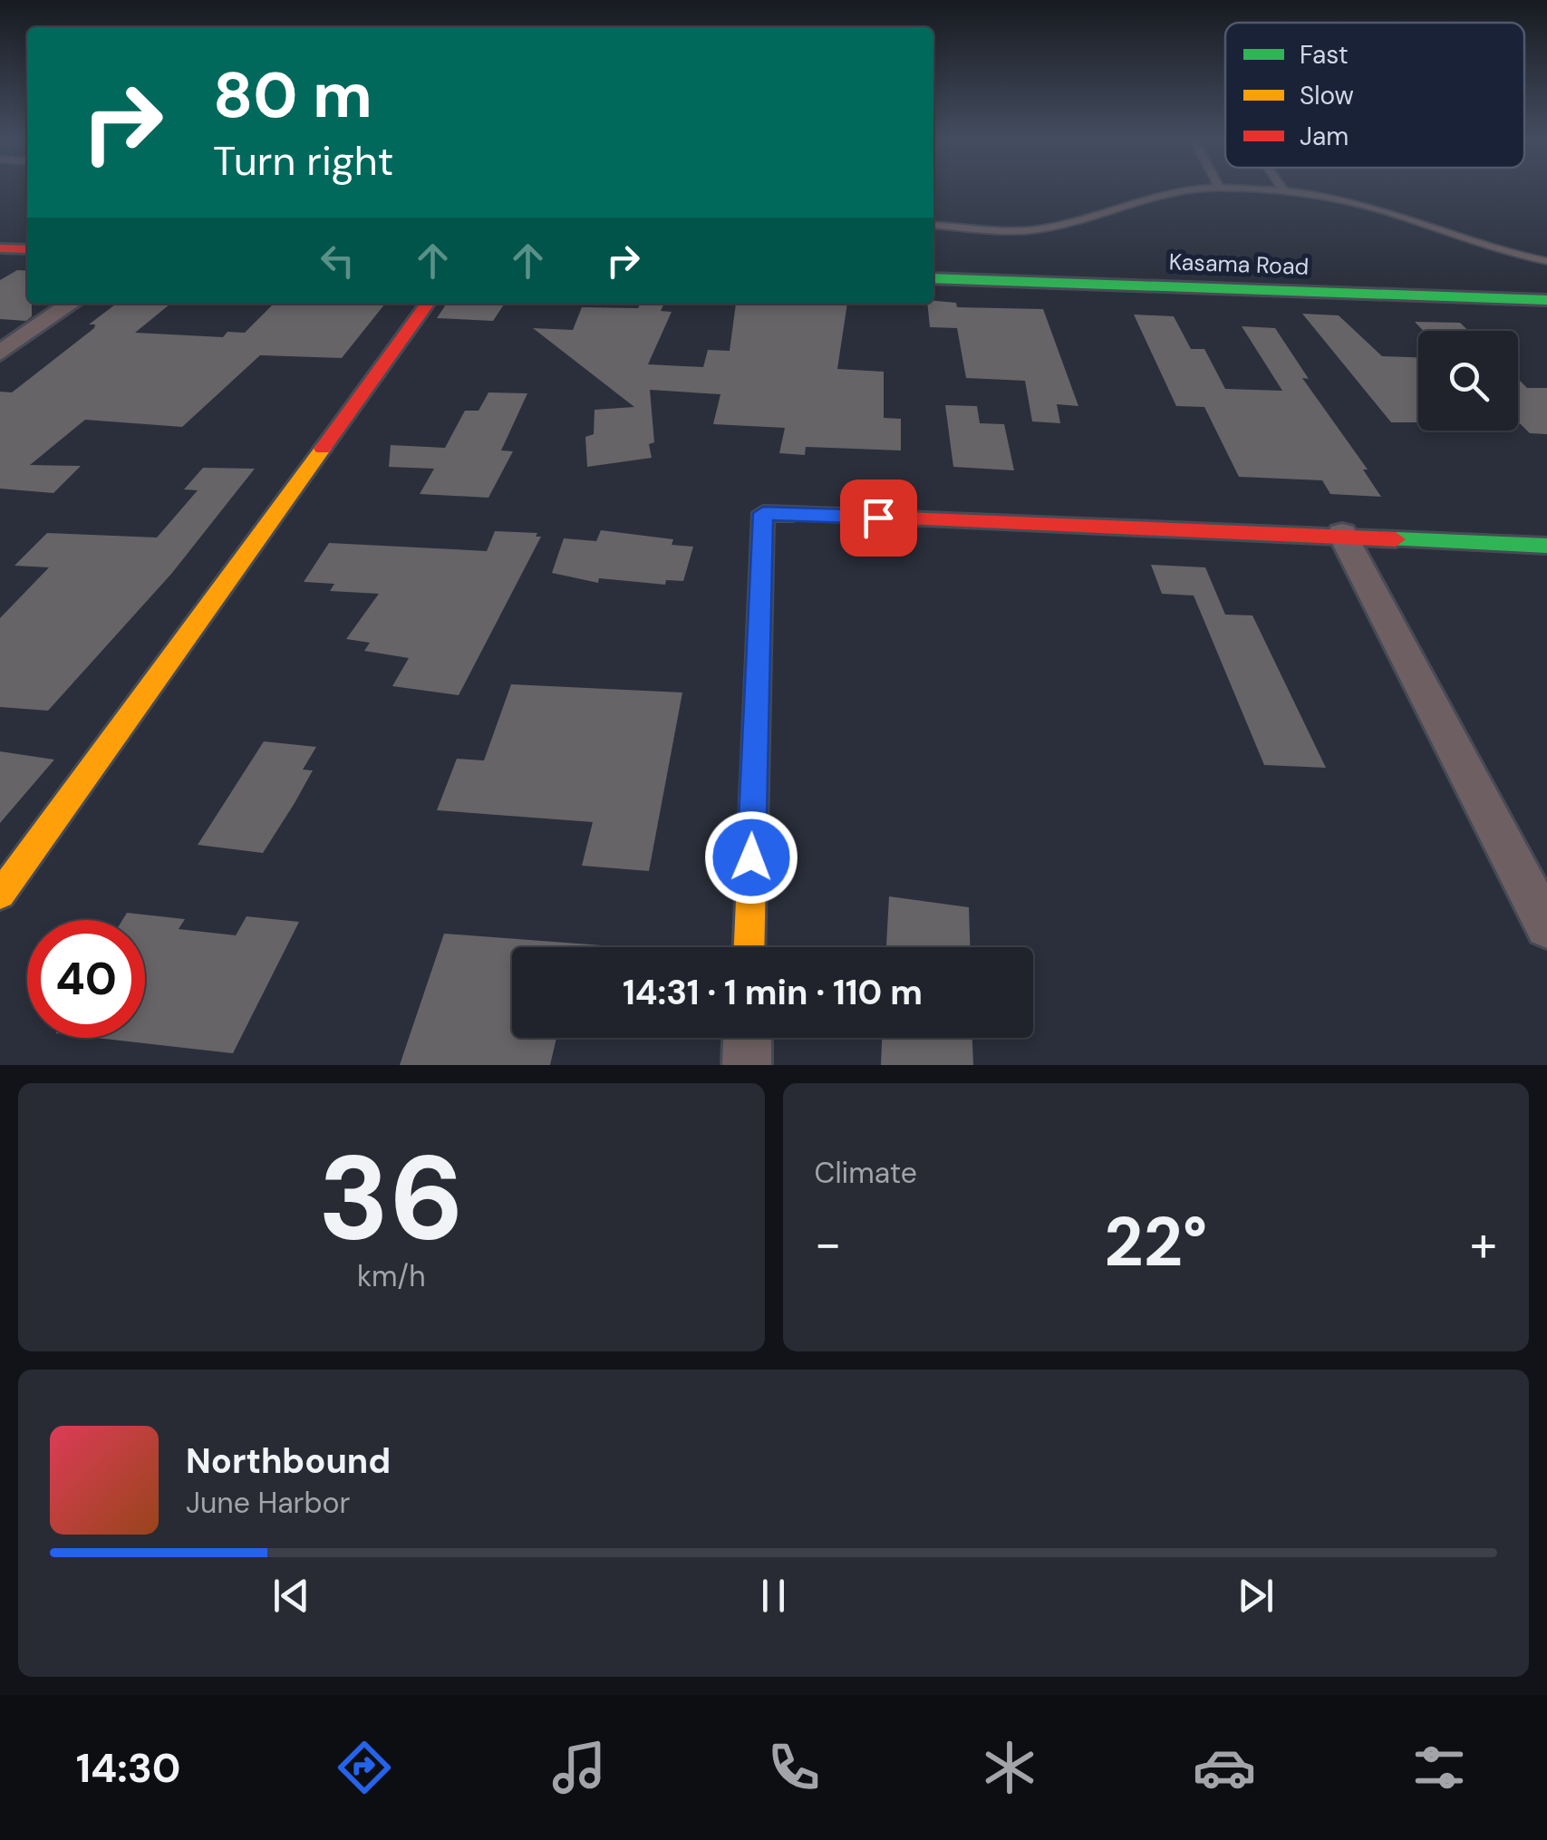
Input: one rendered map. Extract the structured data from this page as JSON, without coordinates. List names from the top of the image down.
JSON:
{
  "streets": {
    "street": ["Kasama Road"]
  },
  "legend": ["Fast", "Slow", "Jam"],
  "page": {
    "turn": ["80 m", "Turn right"],
    "limit": "40",
    "trip": "14:31 · 1 min · 110 m",
    "tile": [
      ["36", "km/h"],
      "Climate"
    ],
    "heat": ["−", "22°", "+"],
    "song": ["Northbound", "June Harbor"],
    "tabs": "14:30"
  }
}
